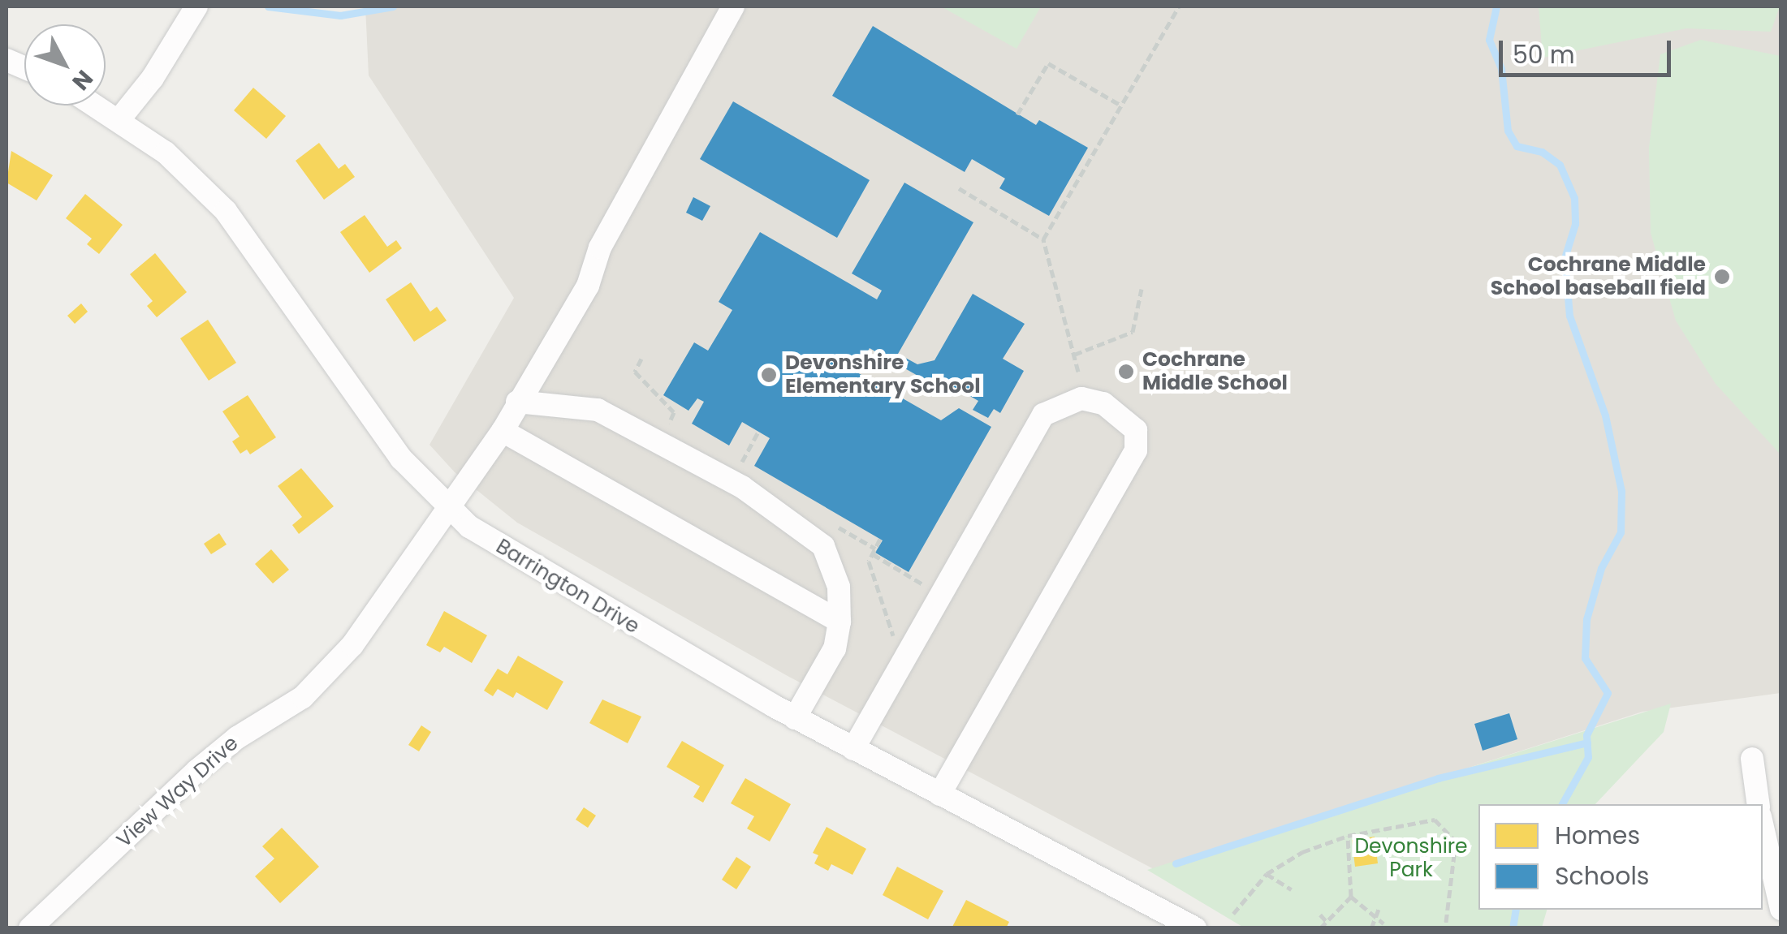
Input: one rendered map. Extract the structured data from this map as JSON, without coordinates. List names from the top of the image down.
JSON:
{
  "streets": {
    "street": ["Barrington Drive", "View Way Drive"]
  },
  "crossings": [
    ["Barrington Drive", "View Way Drive"]
  ],
  "parks": ["Devonshire Park"],
  "places": ["Cochrane Middle School baseball field", "Cochrane Middle School", "Devonshire Elementary School"],
  "legend": ["Homes", "Schools"],
  "scale_bar": "50 m",
  "north": "bottom right"
}
